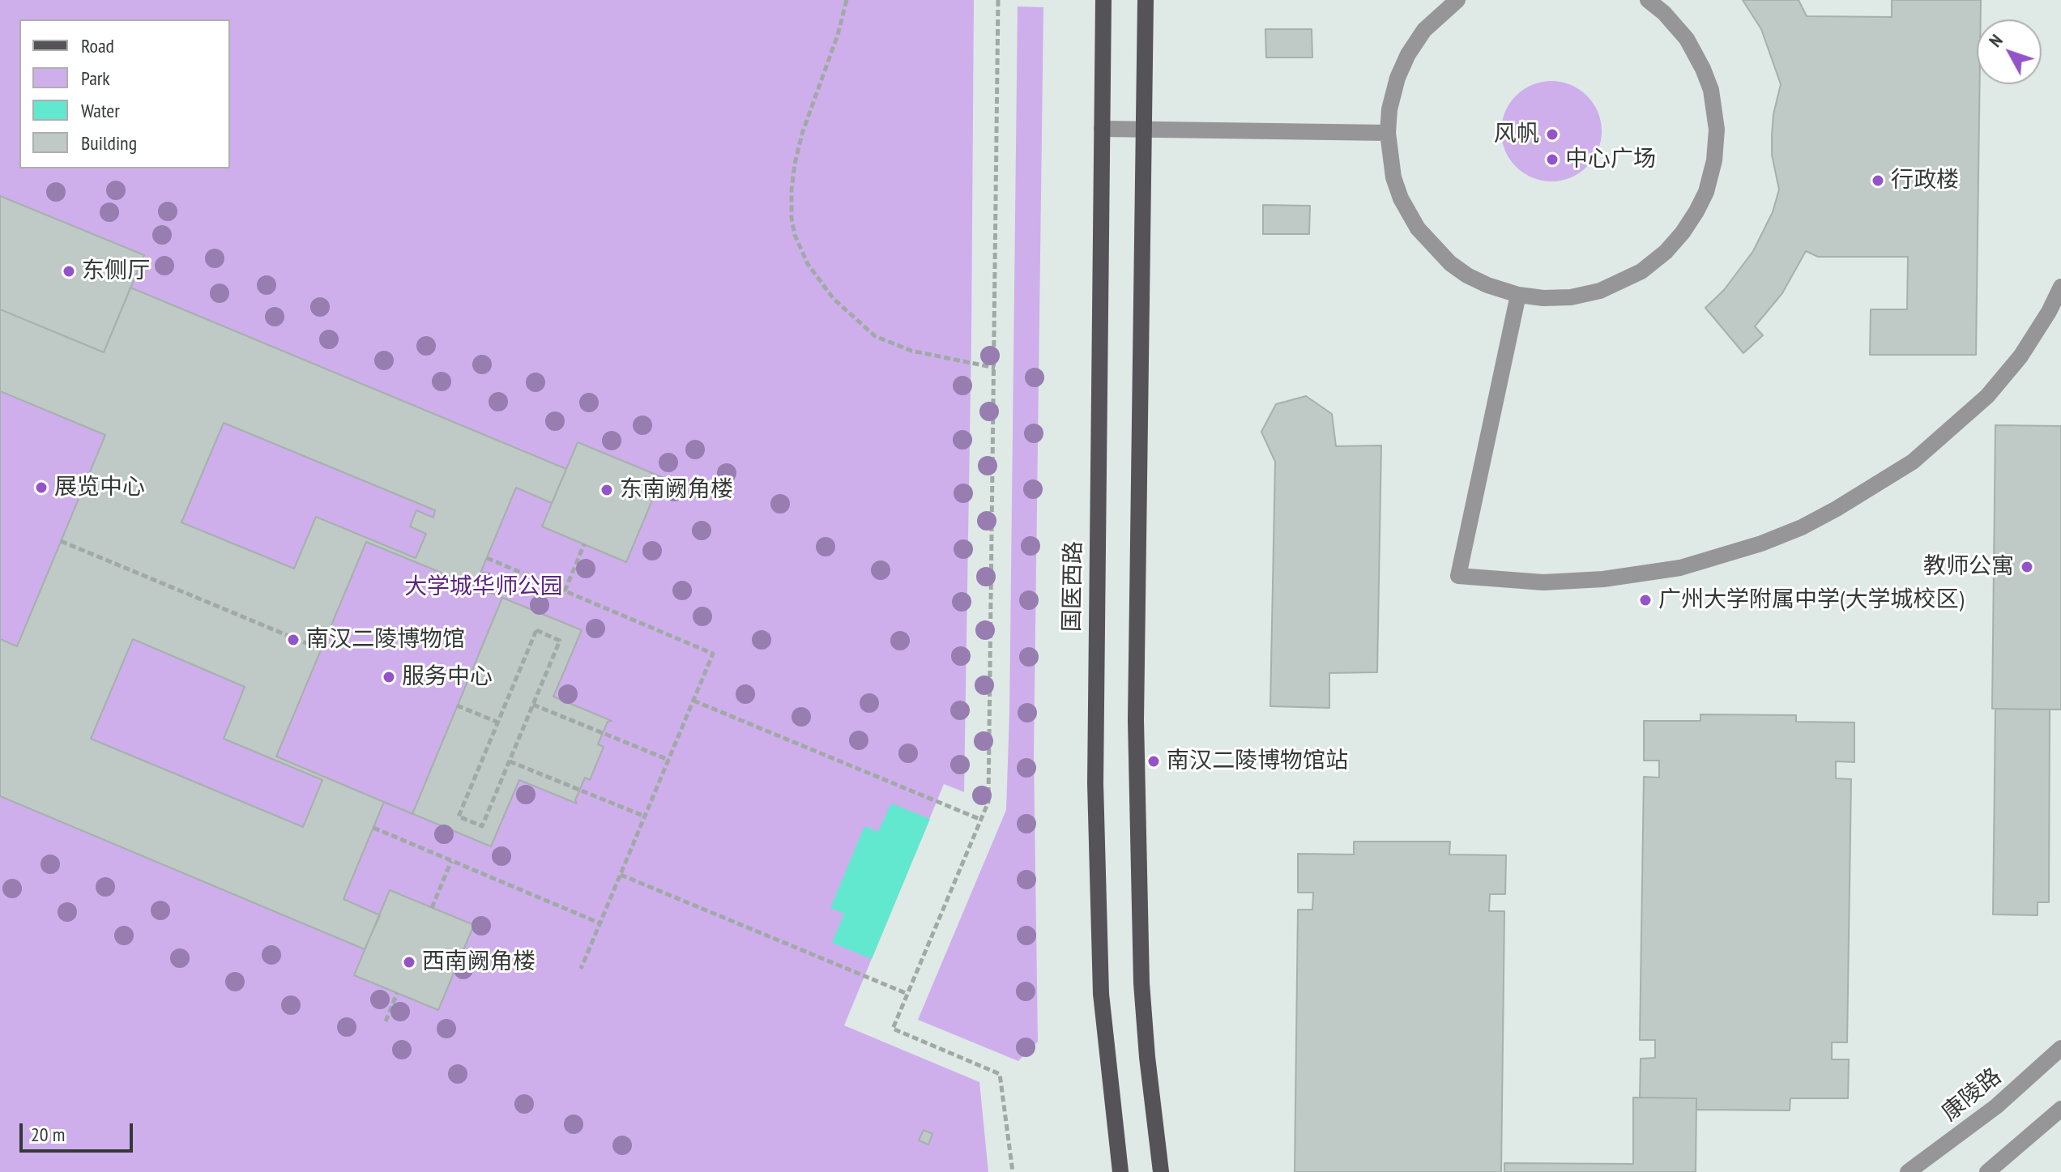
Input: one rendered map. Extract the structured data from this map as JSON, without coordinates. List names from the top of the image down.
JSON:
{
  "streets": {
    "main road": ["国医西路"],
    "street": ["康陵路"]
  },
  "parks": ["大学城华师公园"],
  "places": [
    "风帆",
    "中心广场",
    "行政楼",
    "东侧厅",
    "展览中心",
    "东南阙角楼",
    "教师公寓",
    "广州大学附属中学(大学城校区)",
    "南汉二陵博物馆",
    "服务中心",
    "南汉二陵博物馆站",
    "西南阙角楼"
  ],
  "legend": [
    "Road",
    "Park",
    "Water",
    "Building"
  ],
  "scale_bar": "20 m",
  "north": "top left"
}
